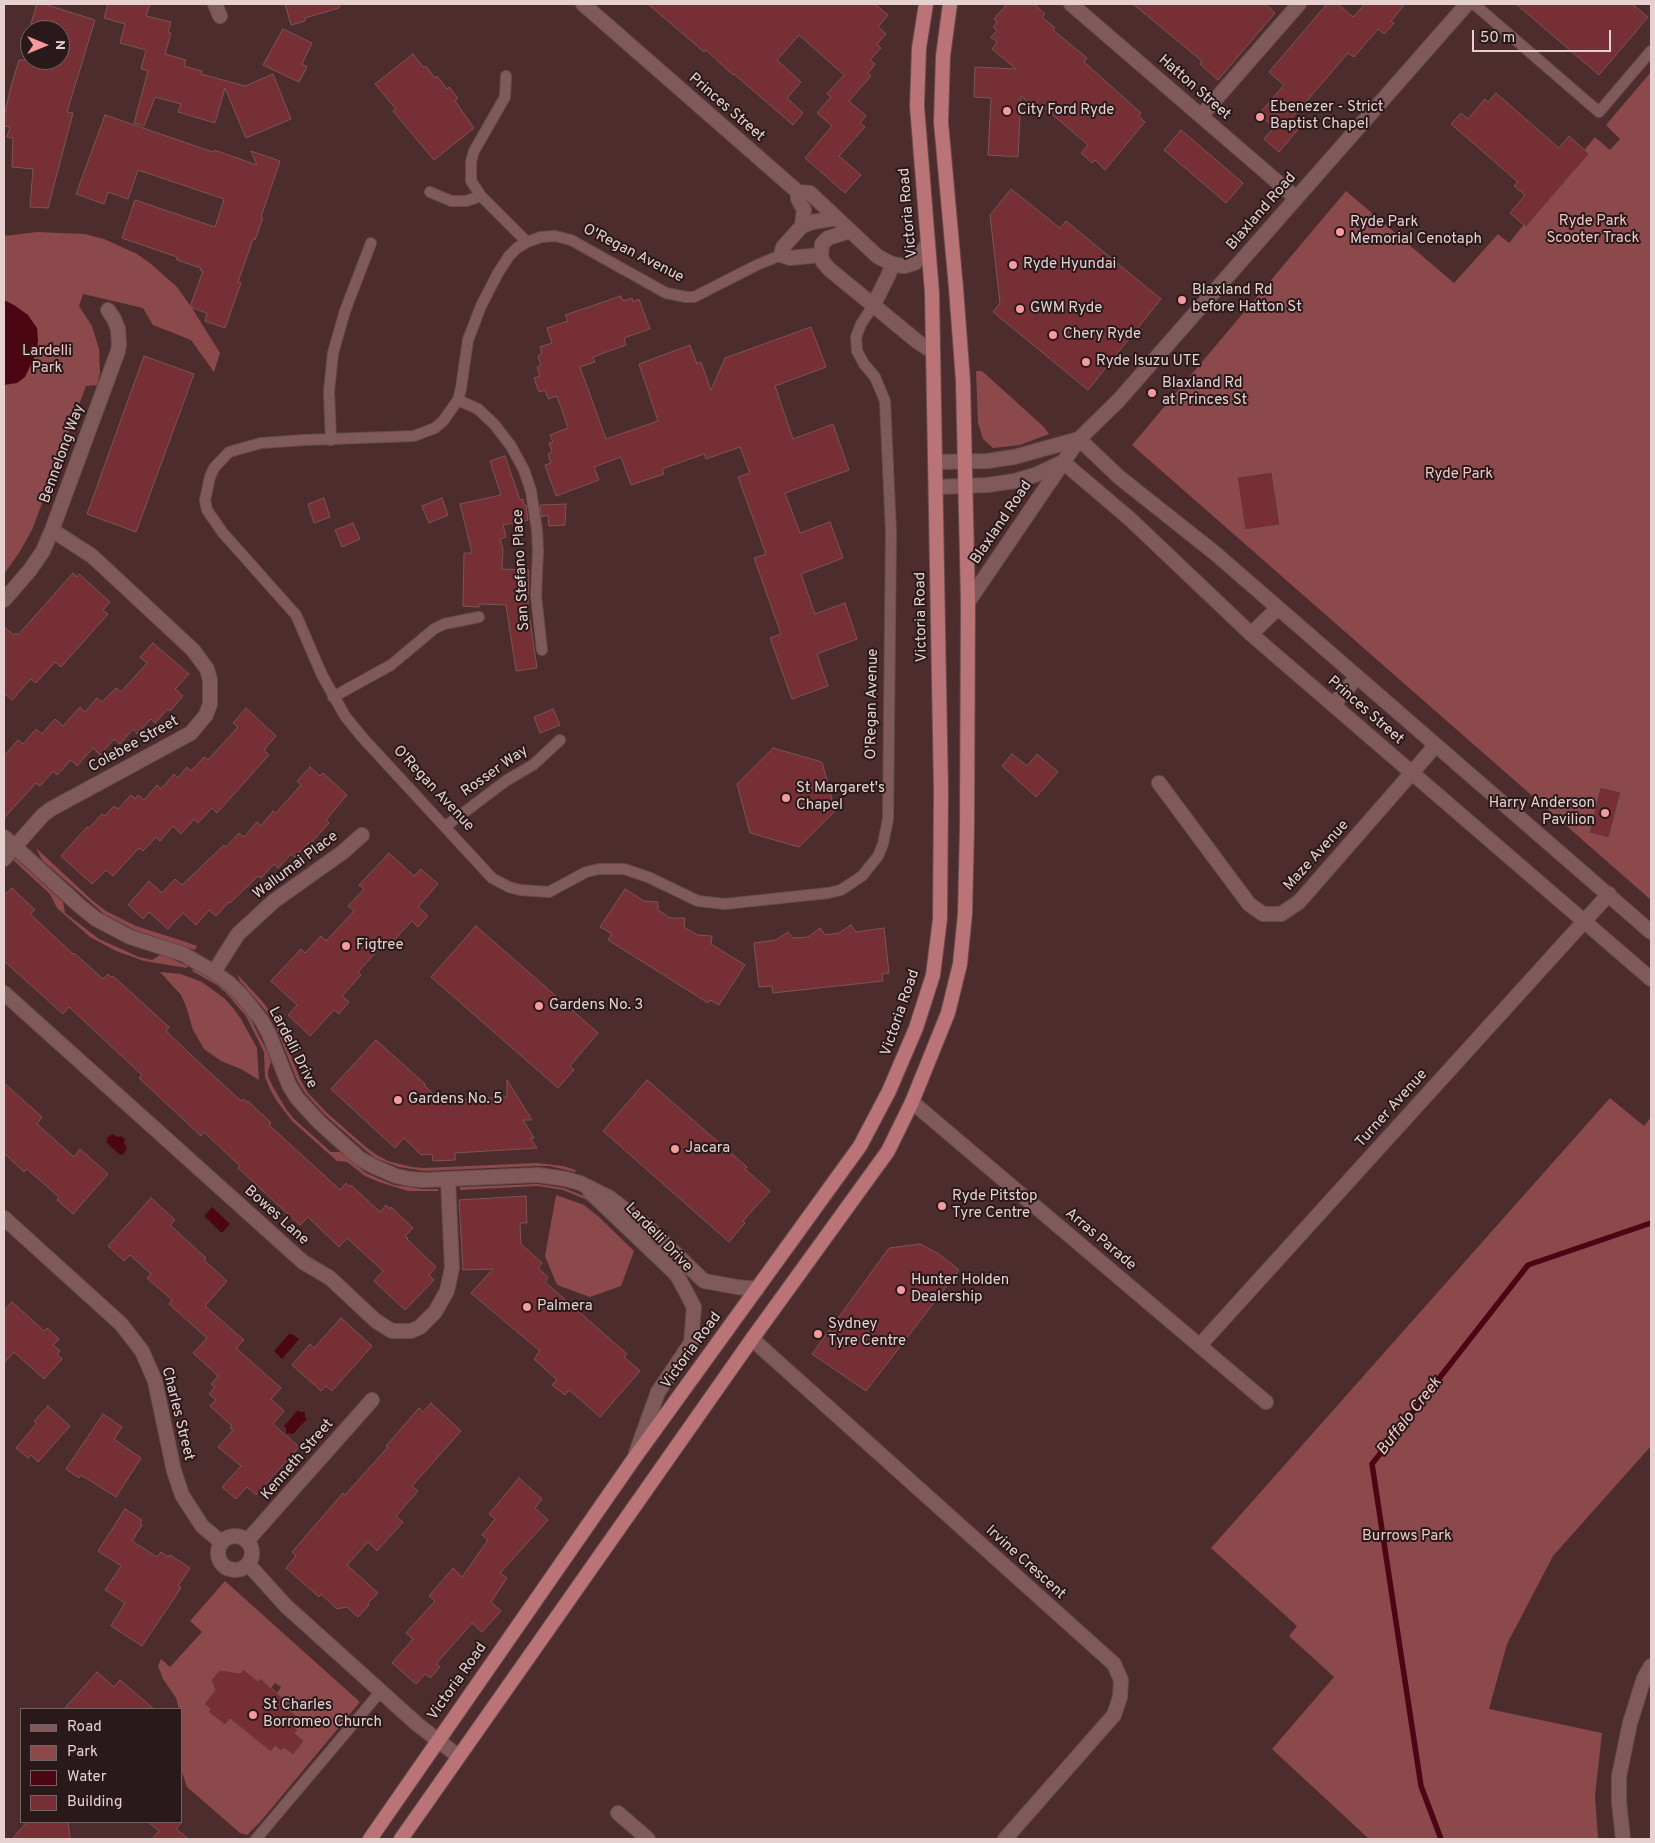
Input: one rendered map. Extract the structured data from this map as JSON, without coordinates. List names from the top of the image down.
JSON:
{
  "streets": {
    "highway": ["Victoria Road"],
    "street": [
      "Hatton Street",
      "Princes Street",
      "Blaxland Road",
      "O'Regan Avenue",
      "Bennelong Way",
      "Colebee Street",
      "Maze Avenue",
      "Wallumai Place",
      "Lardelli Drive",
      "Turner Avenue",
      "Bowes Lane",
      "Arras Parade",
      "Charles Street",
      "Kenneth Street",
      "Irvine Crescent"
    ],
    "lane": ["San Stefano Place", "Rosser Way"]
  },
  "crossings": [
    ["Hatton Street", "Blaxland Road"],
    ["Princes Street", "Blaxland Road"],
    ["Princes Street", "O'Regan Avenue"],
    ["Princes Street", "Maze Avenue"],
    ["Princes Street", "Turner Avenue"],
    ["Blaxland Road", "Victoria Road"],
    ["Victoria Road", "Lardelli Drive"],
    ["O'Regan Avenue", "San Stefano Place"],
    ["O'Regan Avenue", "Rosser Way"],
    ["Bennelong Way", "Colebee Street"],
    ["Colebee Street", "Lardelli Drive"],
    ["Wallumai Place", "Lardelli Drive"],
    ["Lardelli Drive", "Bowes Lane"],
    ["Turner Avenue", "Arras Parade"],
    ["Charles Street", "Kenneth Street"]
  ],
  "water": ["Buffalo Creek"],
  "parks": [
    "Ryde Park Scooter Track",
    "Lardelli Park",
    "Ryde Park",
    "Burrows Park"
  ],
  "places": [
    "City Ford Ryde",
    "Ebenezer - Strict Baptist Chapel",
    "Ryde Park Memorial Cenotaph",
    "Ryde Hyundai",
    "Blaxland Rd before Hatton St",
    "GWM Ryde",
    "Chery Ryde",
    "Ryde Isuzu UTE",
    "Blaxland Rd at Princes St",
    "St Margaret's Chapel",
    "Harry Anderson Pavilion",
    "Figtree",
    "Gardens No. 3",
    "Gardens No. 5",
    "Jacara",
    "Ryde Pitstop Tyre Centre",
    "Hunter Holden Dealership",
    "Palmera",
    "Sydney Tyre Centre",
    "St Charles Borromeo Church"
  ],
  "legend": [
    "Road",
    "Park",
    "Water",
    "Building"
  ],
  "scale_bar": "50 m",
  "north": "right"
}
